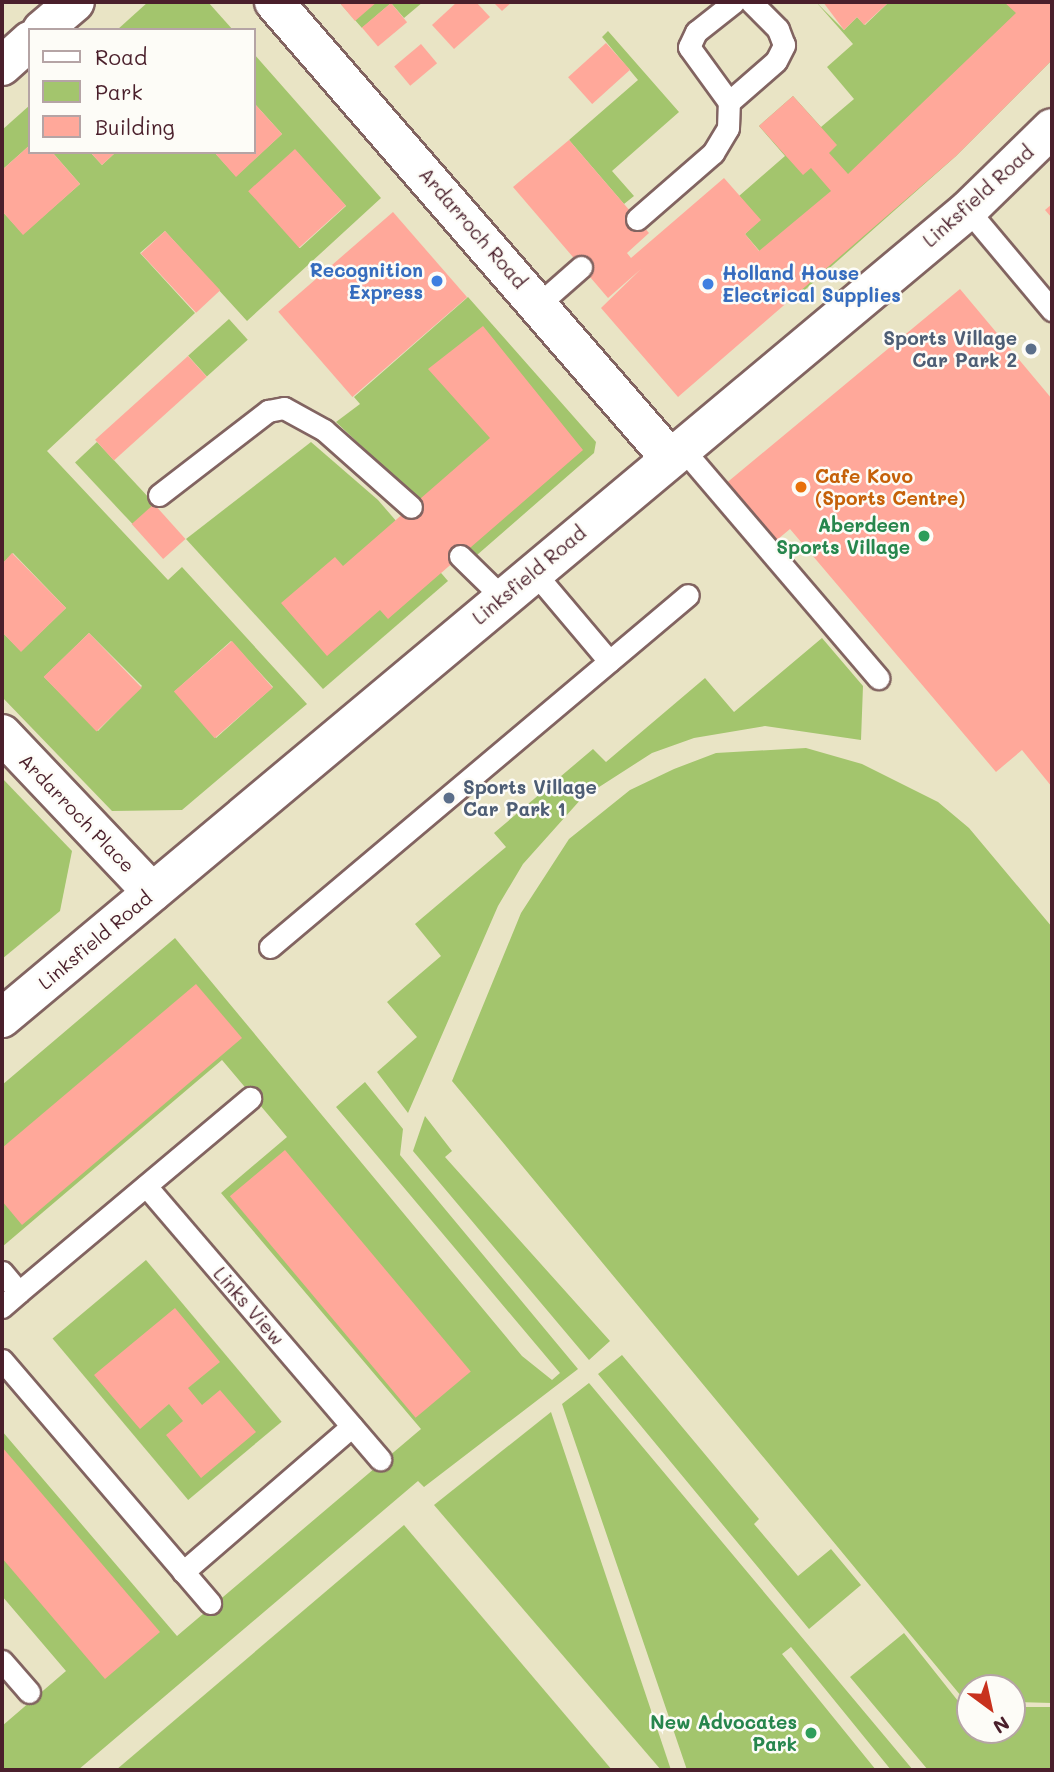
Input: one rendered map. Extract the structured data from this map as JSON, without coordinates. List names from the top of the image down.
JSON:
{
  "streets": {
    "street": ["Linksfield Road", "Ardarroch Road", "Ardarroch Place"],
    "lane": ["Links View"]
  },
  "crossings": [
    ["Linksfield Road", "Ardarroch Road"],
    ["Linksfield Road", "Ardarroch Place"]
  ],
  "places": [
    "Recognition Express",
    "Holland House Electrical Supplies",
    "Sports Village Car Park 2",
    "Cafe Kovo (Sports Centre)",
    "Aberdeen Sports Village",
    "Sports Village Car Park 1",
    "New Advocates Park"
  ],
  "legend": ["Road", "Park", "Building"],
  "north": "bottom right"
}
